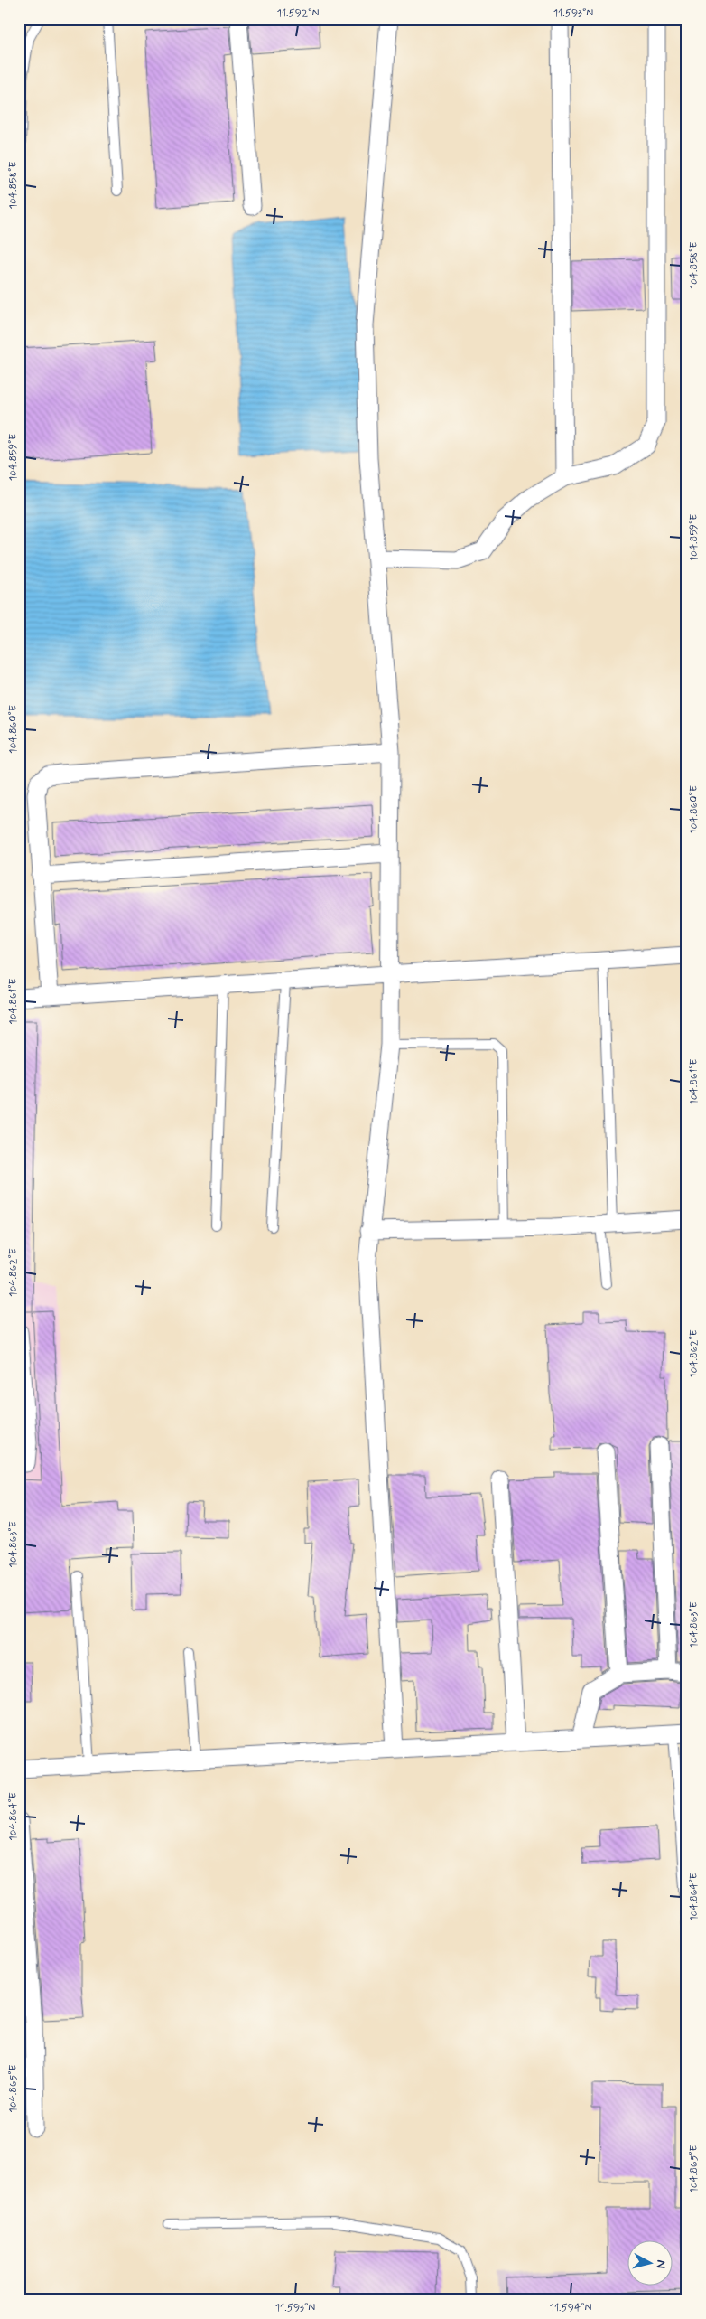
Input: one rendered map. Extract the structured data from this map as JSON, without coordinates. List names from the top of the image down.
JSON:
{
  "north": "right",
  "coordinates": [
    "11.592°N",
    "11.593°N",
    "104.858°E",
    "104.859°E",
    "104.860°E",
    "104.861°E",
    "104.862°E",
    "104.863°E",
    "104.864°E",
    "104.865°E",
    "11.594°N"
  ]
}
